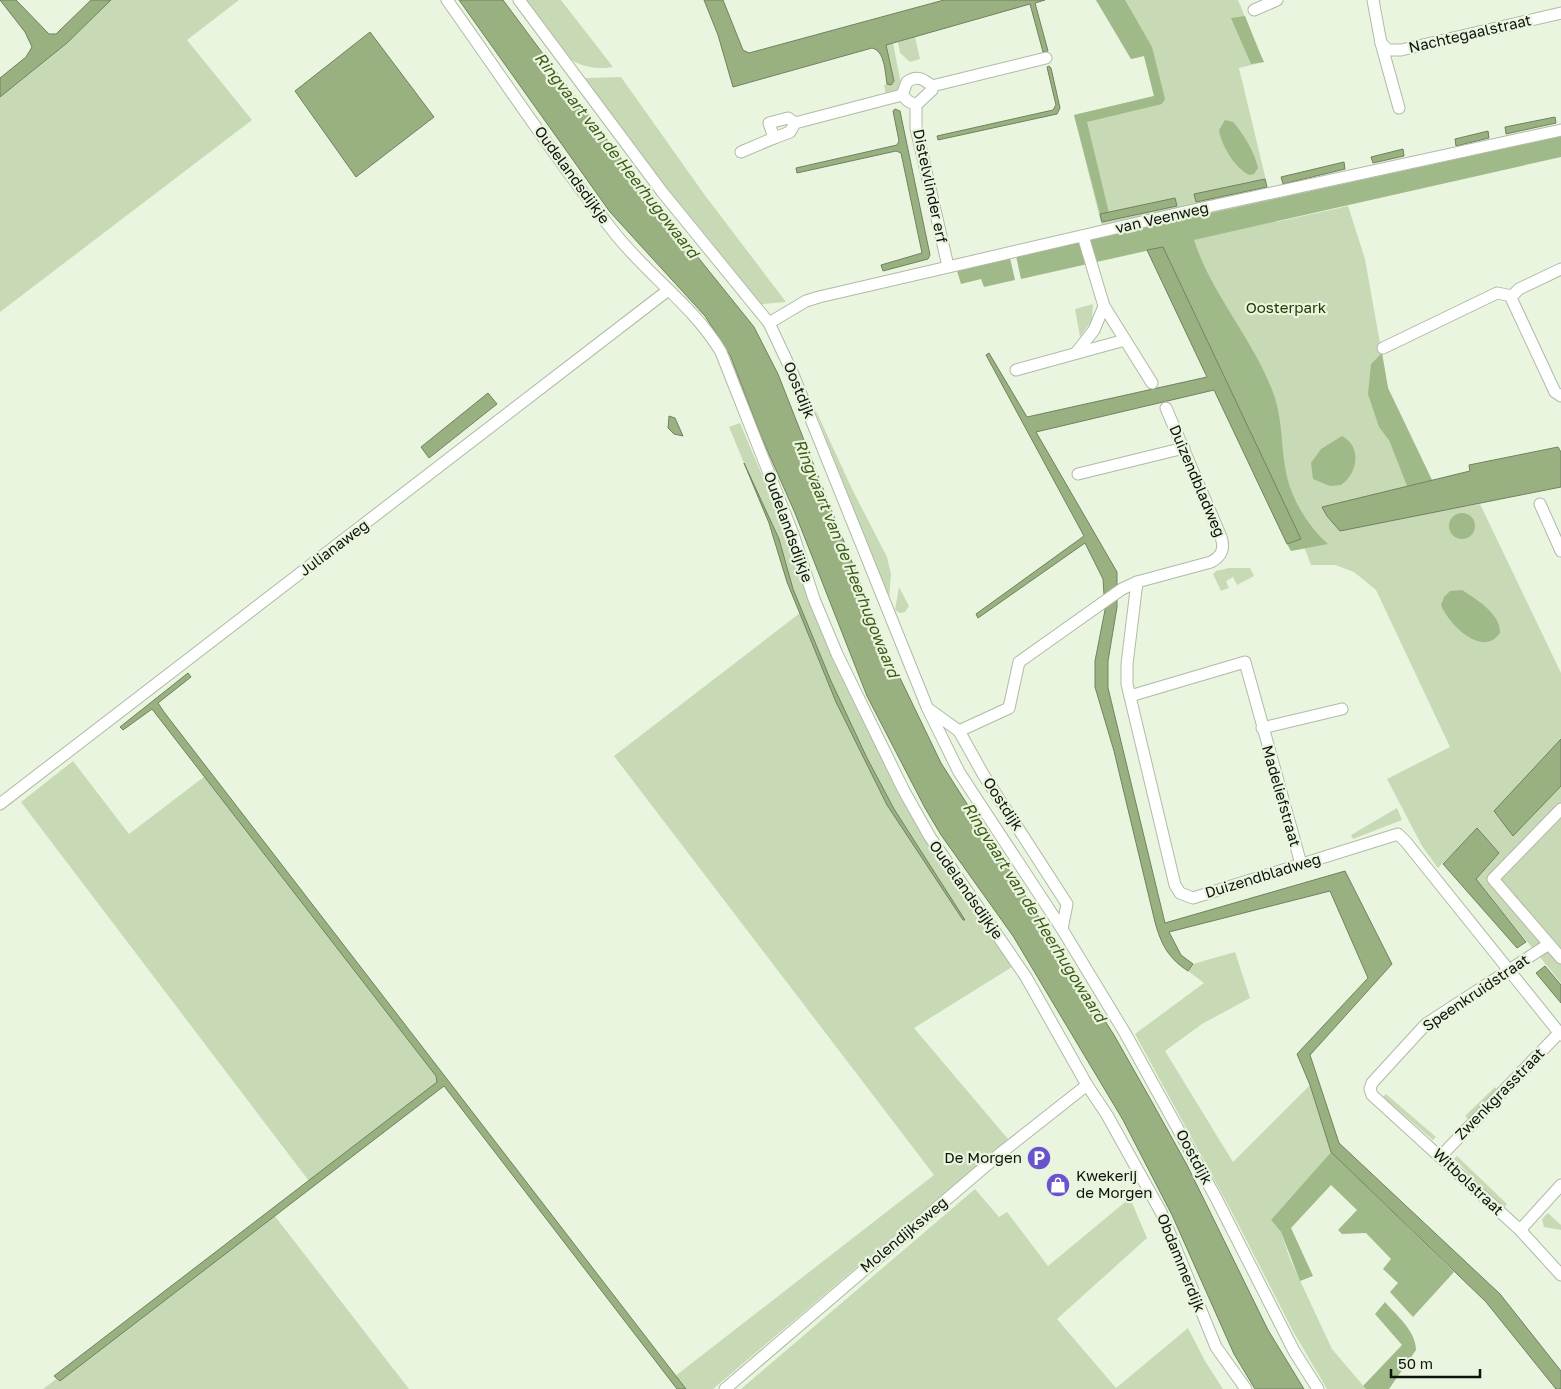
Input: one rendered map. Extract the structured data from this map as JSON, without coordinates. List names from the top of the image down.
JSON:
{
  "streets": {
    "street": [
      "Nachtegaalstraat",
      "Oudelandsdijkje",
      "Distelvlinder erf",
      "van Veenweg",
      "Oostdijk",
      "Duizendbladweg",
      "Julianaweg",
      "Madeliefstraat",
      "Speenkruidstraat",
      "Zwenkgrasstraat",
      "Witbolstraat",
      "Molendijksweg",
      "Obdammerdijk"
    ]
  },
  "crossings": [
    ["Oudelandsdijkje", "Julianaweg"],
    ["Oudelandsdijkje", "Molendijksweg"],
    ["Oudelandsdijkje", "Obdammerdijk"],
    ["Distelvlinder erf", "van Veenweg"],
    ["van Veenweg", "Oostdijk"],
    ["Oostdijk", "Duizendbladweg"],
    ["Duizendbladweg", "Madeliefstraat"],
    ["Duizendbladweg", "Speenkruidstraat"],
    ["Speenkruidstraat", "Witbolstraat"],
    ["Zwenkgrasstraat", "Witbolstraat"],
    ["Molendijksweg", "Obdammerdijk"]
  ],
  "water": ["Ringvaart van de Heerhugowaard"],
  "parks": ["Oosterpark"],
  "places": {
    "parking": ["De Morgen"],
    "shop": ["Kwekerij de Morgen"]
  },
  "scale_bar": "50 m"
}
